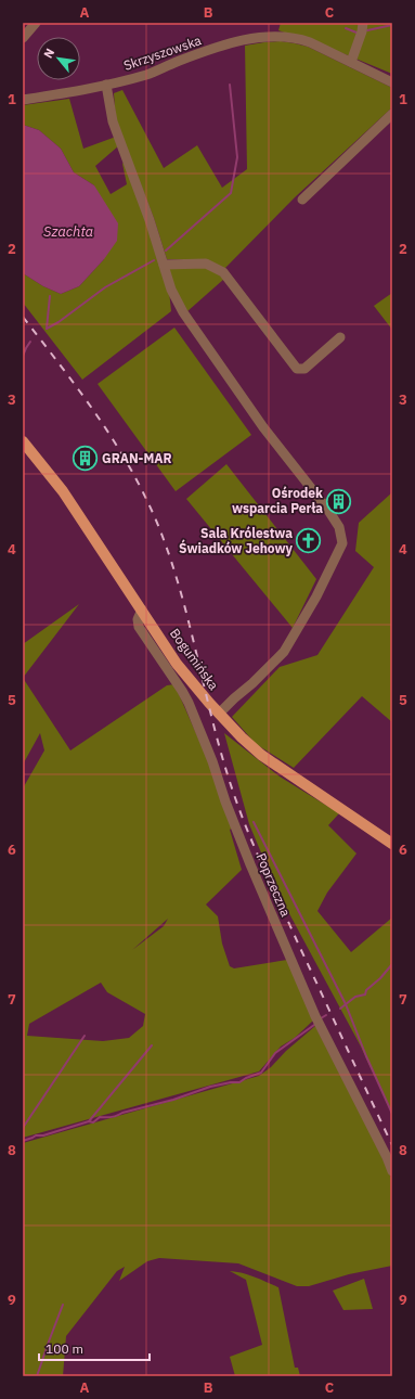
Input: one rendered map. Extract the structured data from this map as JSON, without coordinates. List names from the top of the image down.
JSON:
{
  "streets": {
    "main road": ["Bogumińska"],
    "street": ["Skrzyszowska", "Poprzeczna"]
  },
  "crossings": [
    ["Bogumińska", "Poprzeczna"]
  ],
  "water": ["Szachta"],
  "places": {
    "building": ["GRAN-MAR", "Ośrodek wsparcia Perła"],
    "church": ["Sala Królestwa Świadków Jehowy"]
  },
  "scale_bar": "100 m",
  "north": "top left",
  "grid": {
    "columns": ["A", "B", "C"],
    "rows": [
      "1",
      "2",
      "3",
      "4",
      "5",
      "6",
      "7",
      "8",
      "9"
    ]
  }
}
